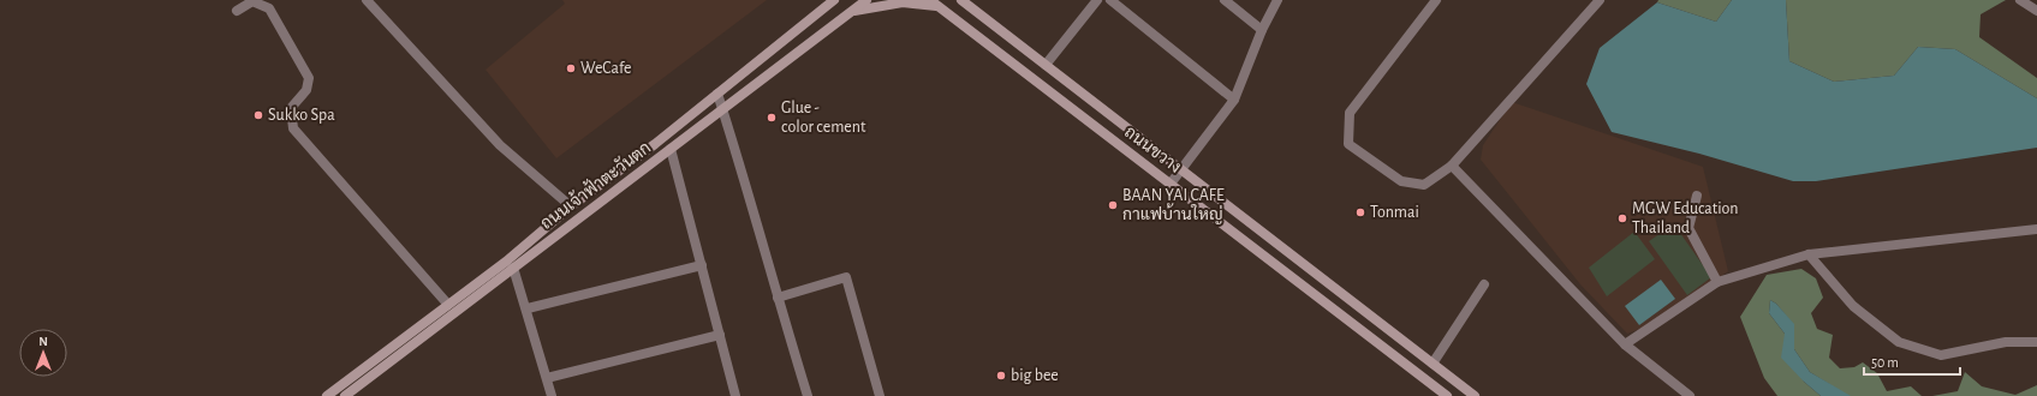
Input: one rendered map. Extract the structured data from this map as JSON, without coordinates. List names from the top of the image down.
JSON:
{
  "streets": {
    "main road": ["ถนนขวาง", "ถนนเจ้าฟ้าตะวันตก"]
  },
  "places": [
    "WeCafe",
    "Sukko Spa",
    "Glue - color cement",
    "BAAN YAI CAFE กาแฟบ้านใหญ่",
    "Tonmai",
    "MGW Education Thailand",
    "big bee"
  ],
  "scale_bar": "50 m",
  "north": "top"
}
